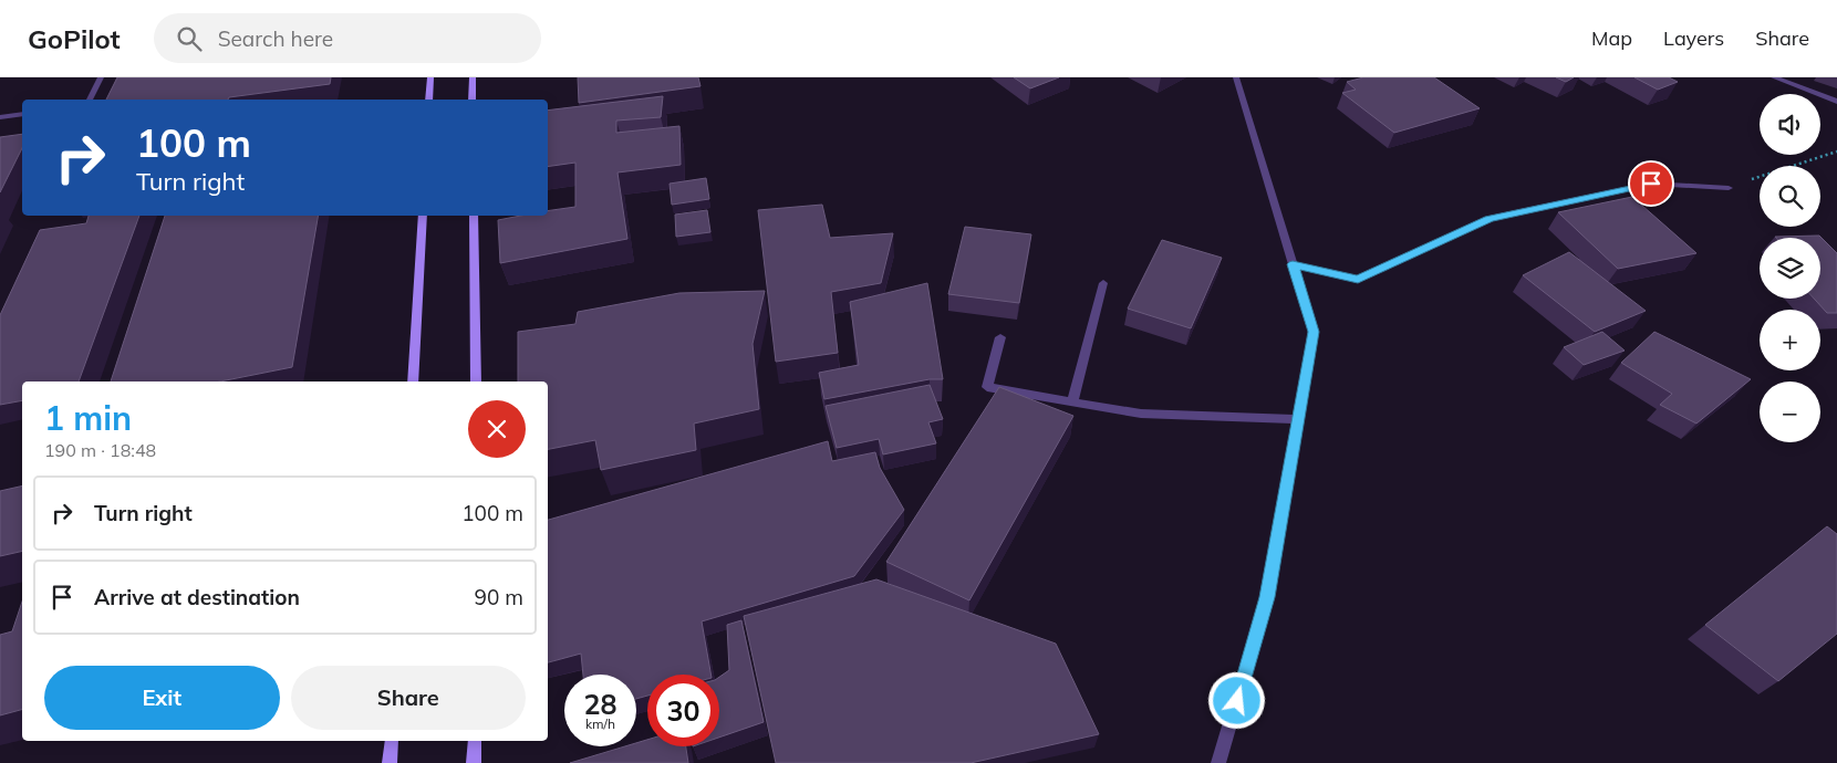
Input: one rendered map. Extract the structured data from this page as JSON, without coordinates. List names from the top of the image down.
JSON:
{
  "page": {
    "header": "GoPilot",
    "search": "Search here",
    "nav": ["Map", "Layers", "Share"],
    "map_buttons": ["+", "−"],
    "turn": ["100 m", "Turn right"],
    "heading": ["1 min", "190 m · 18:48"],
    "list": [
      {
        "name": "Turn right",
        "value": "100 m"
      },
      {
        "name": "Arrive at destination",
        "value": "90 m"
      }
    ],
    "buttons": ["Exit", "Share"],
    "speed": "28 km/h",
    "limit": "30"
  }
}
